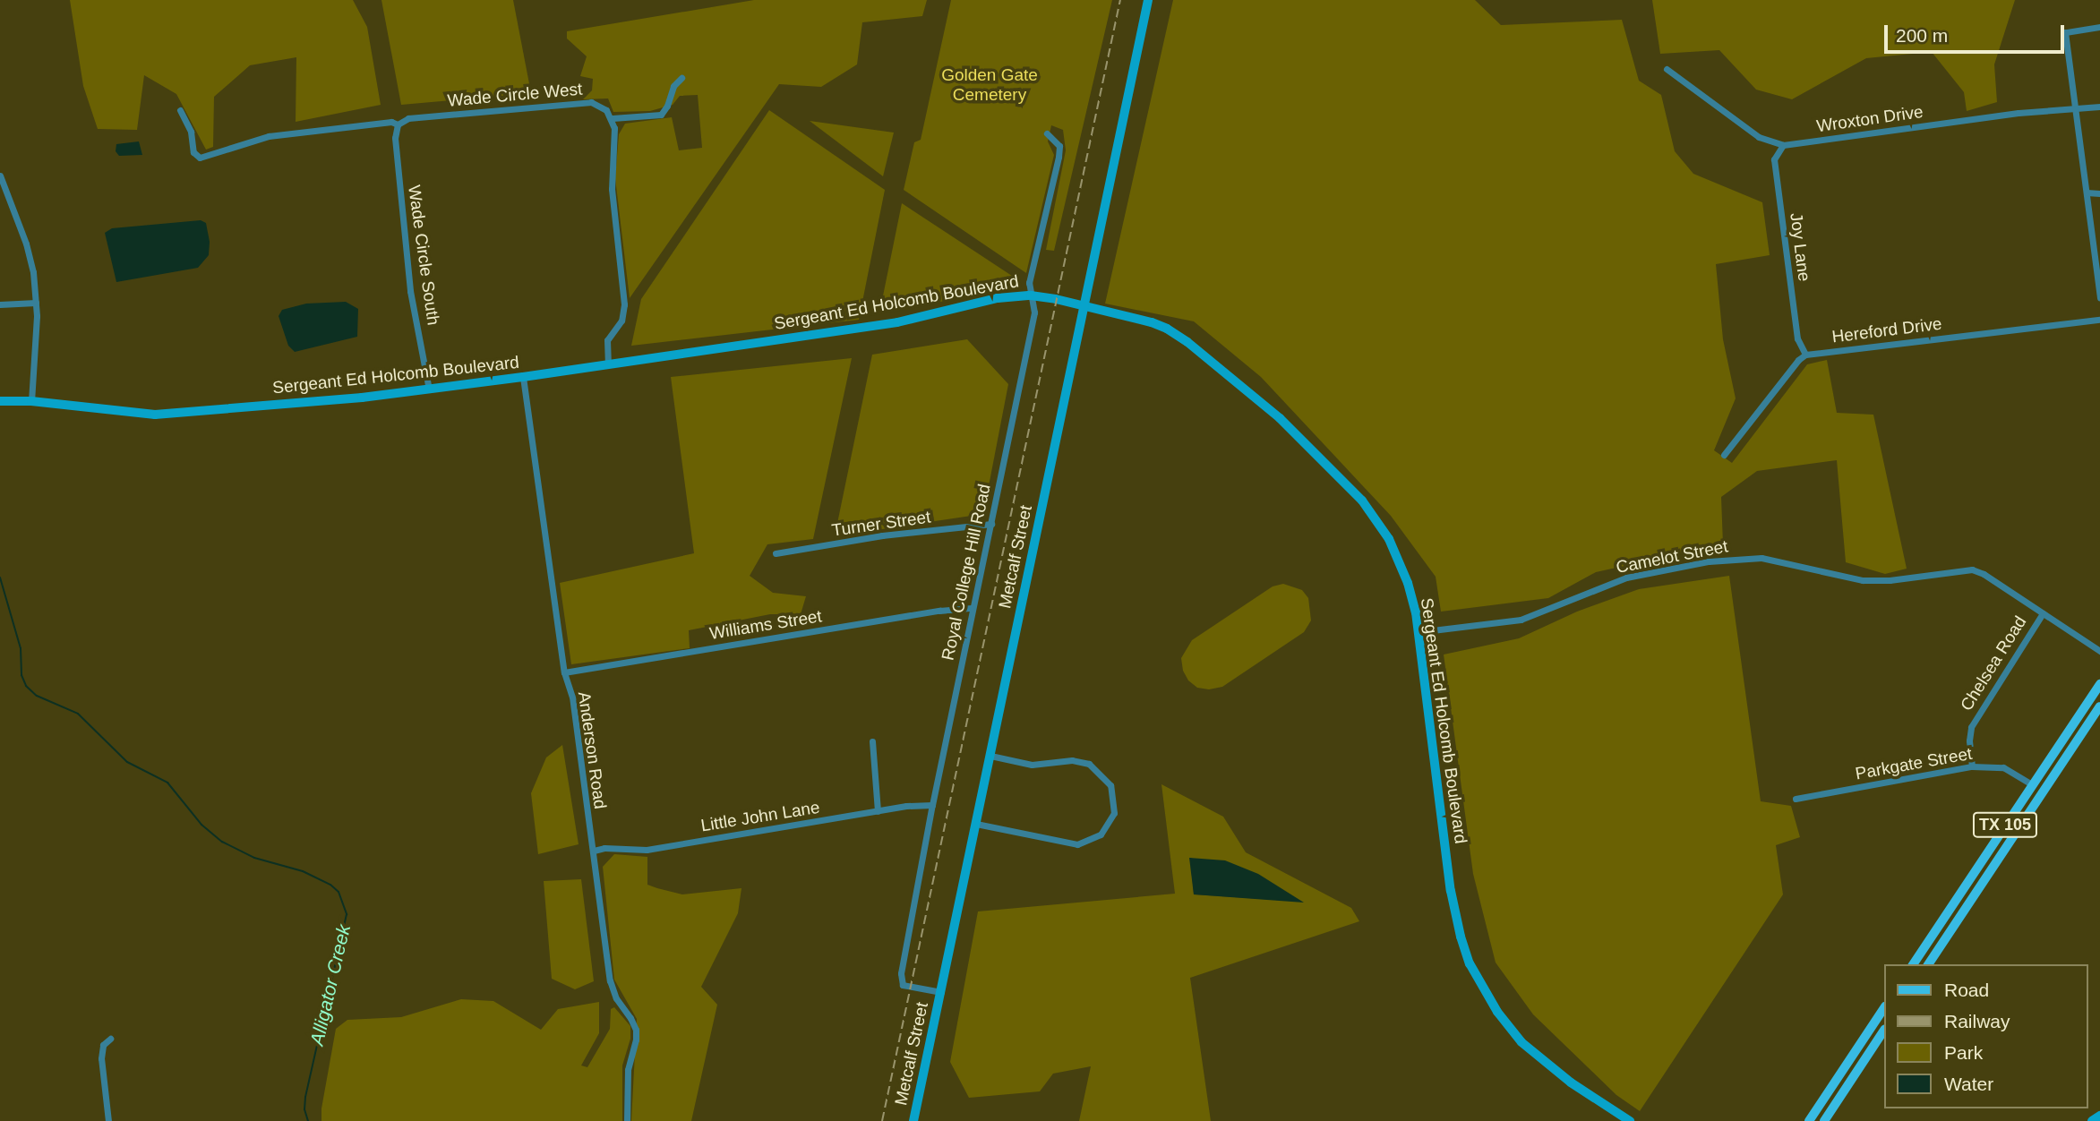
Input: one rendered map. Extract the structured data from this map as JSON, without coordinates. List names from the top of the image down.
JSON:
{
  "streets": {
    "main road": ["TX 105"],
    "street": [
      "Wade Circle West",
      "Wroxton Drive",
      "Joy Lane",
      "Wade Circle South",
      "Sergeant Ed Holcomb Boulevard",
      "Hereford Drive",
      "Turner Street",
      "Metcalf Street",
      "Camelot Street",
      "Royal College Hill Road",
      "Williams Street",
      "Chelsea Road",
      "Anderson Road",
      "Parkgate Street",
      "Little John Lane"
    ]
  },
  "crossings": [
    ["Wade Circle West", "Wade Circle South"],
    ["Wroxton Drive", "Joy Lane"],
    ["Joy Lane", "Hereford Drive"],
    ["Wade Circle South", "Sergeant Ed Holcomb Boulevard"],
    ["Sergeant Ed Holcomb Boulevard", "Metcalf Street"],
    ["Sergeant Ed Holcomb Boulevard", "Camelot Street"],
    ["Sergeant Ed Holcomb Boulevard", "Royal College Hill Road"],
    ["Sergeant Ed Holcomb Boulevard", "Anderson Road"],
    ["Turner Street", "Royal College Hill Road"],
    ["Metcalf Street", "Royal College Hill Road"],
    ["Camelot Street", "Chelsea Road"],
    ["Royal College Hill Road", "Williams Street"],
    ["Royal College Hill Road", "Little John Lane"],
    ["Williams Street", "Anderson Road"],
    ["Chelsea Road", "Parkgate Street"],
    ["Anderson Road", "Little John Lane"],
    ["Parkgate Street", "TX 105"]
  ],
  "water": ["Alligator Creek"],
  "parks": ["Golden Gate Cemetery"],
  "legend": [
    "Road",
    "Railway",
    "Park",
    "Water"
  ],
  "scale_bar": "200 m"
}
